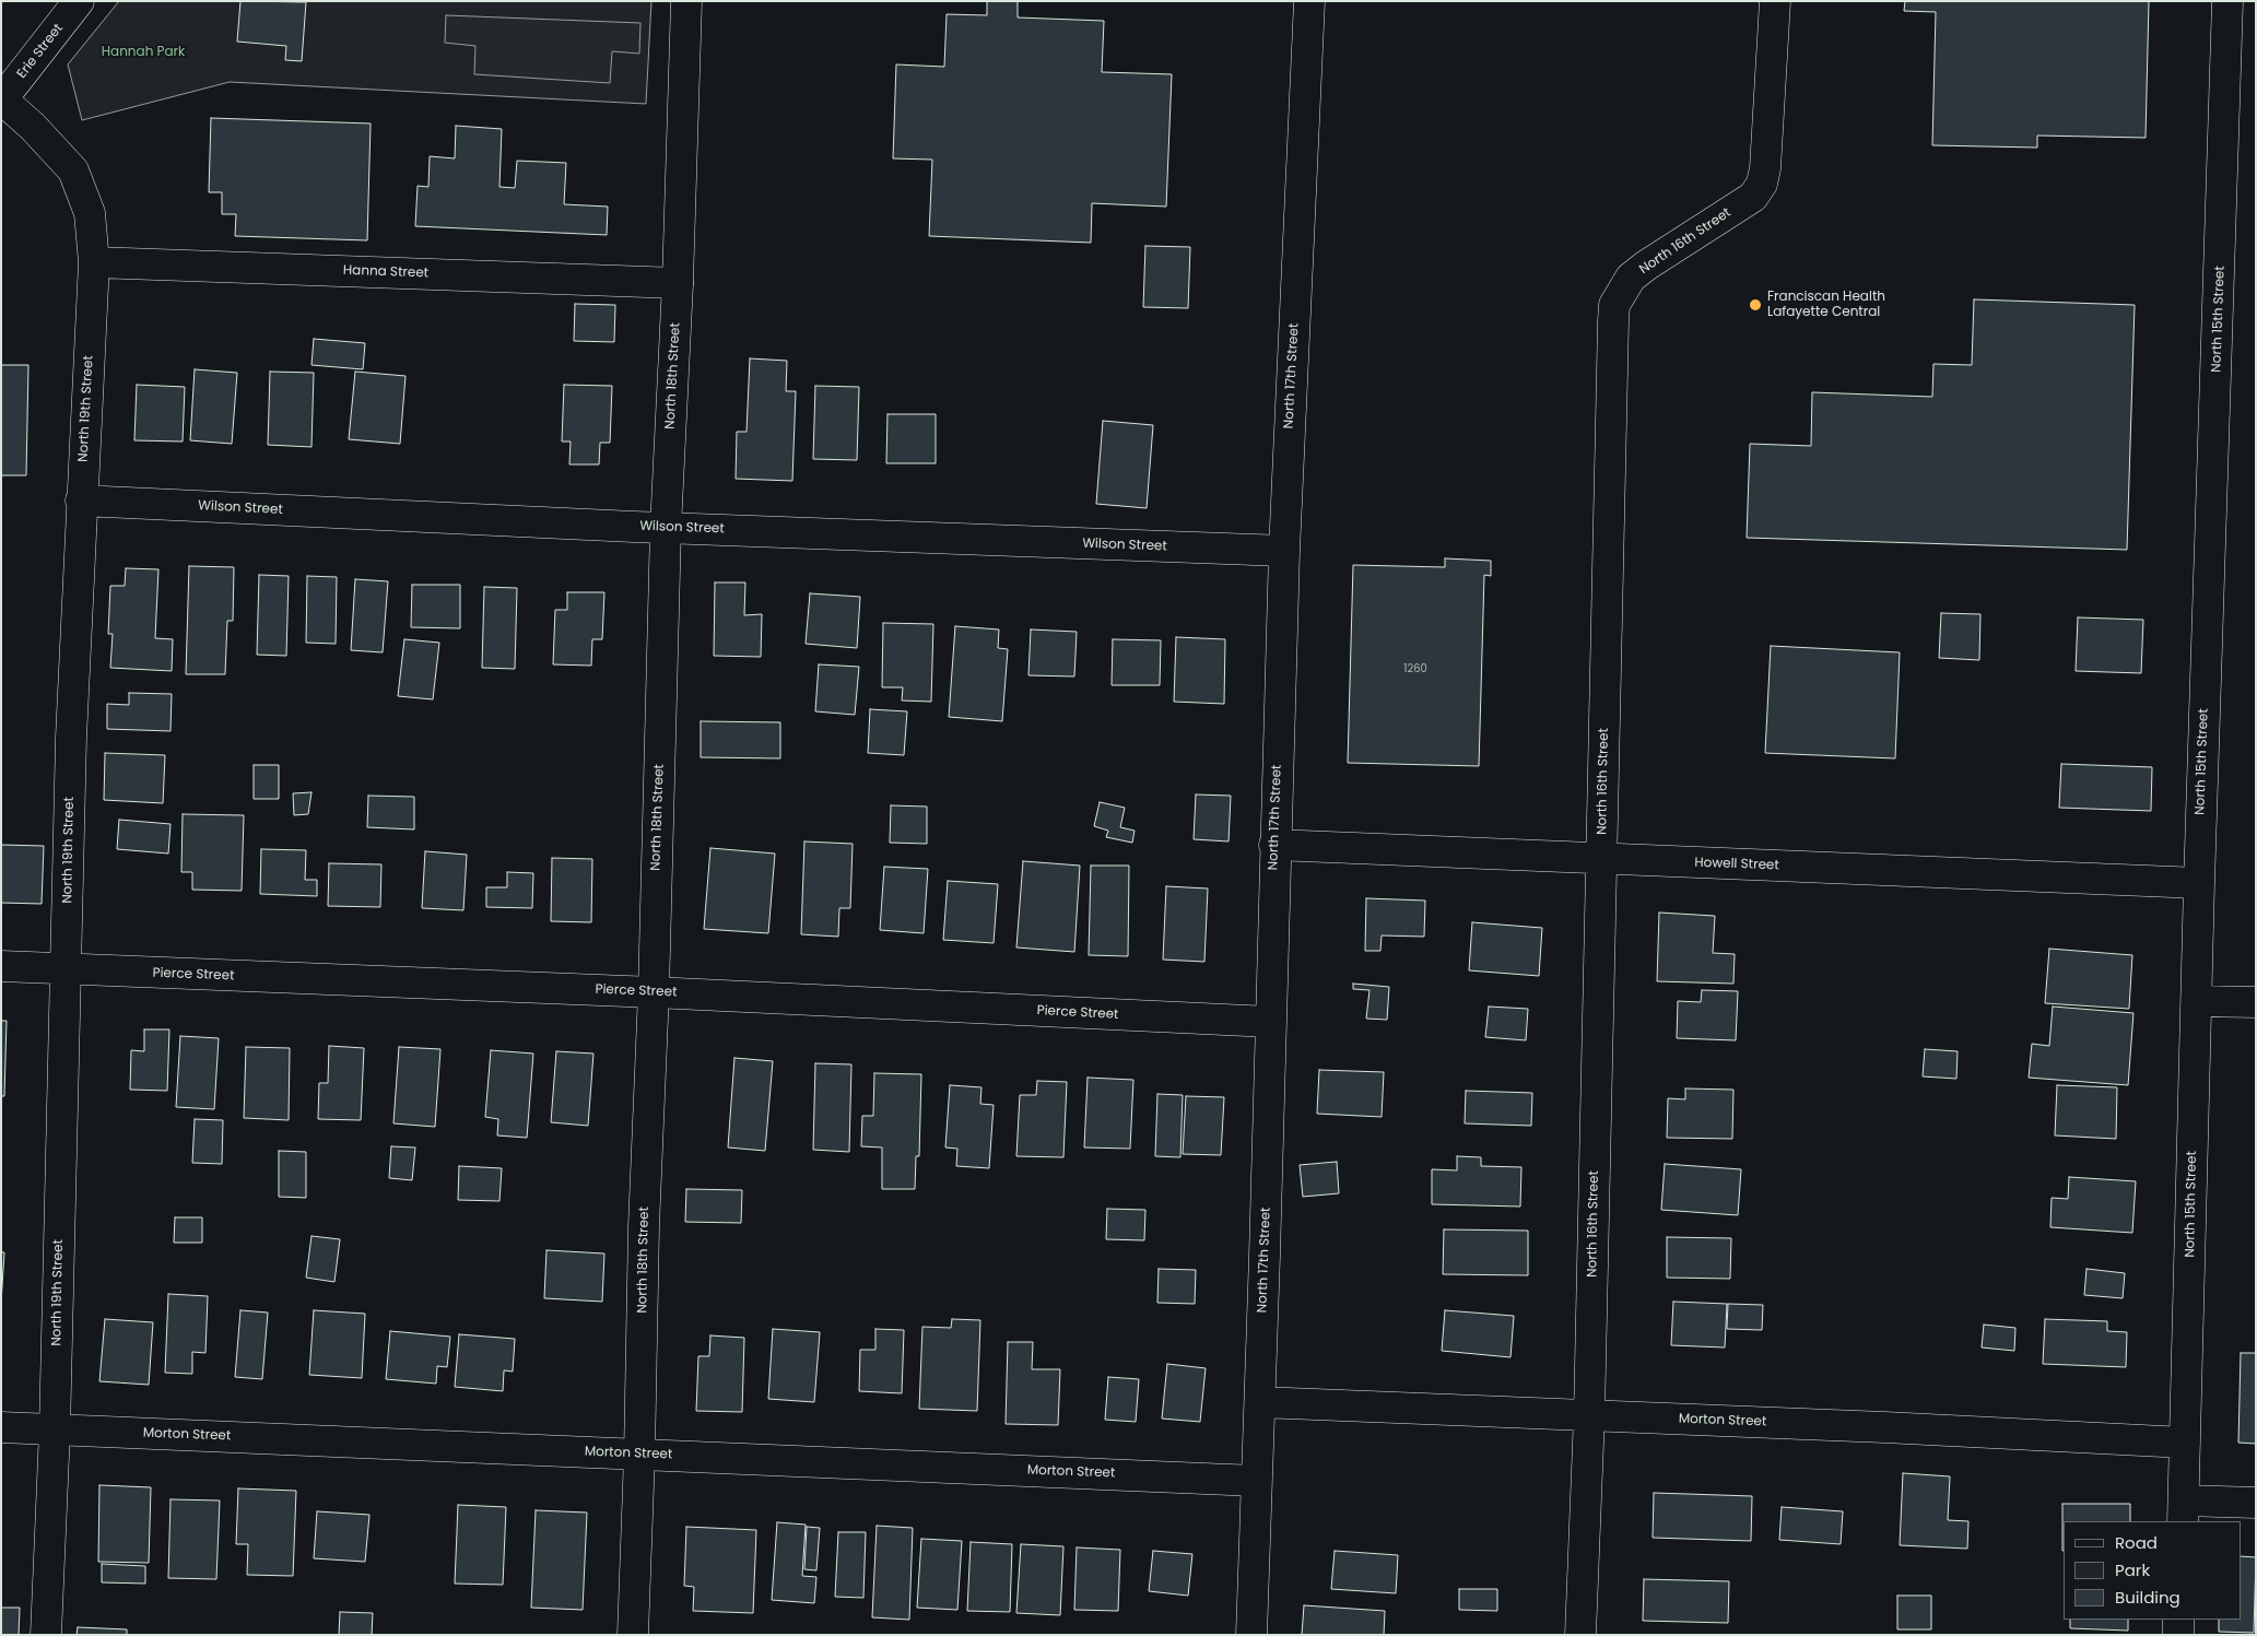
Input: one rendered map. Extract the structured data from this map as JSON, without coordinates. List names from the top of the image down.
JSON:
{
  "streets": {
    "street": [
      "Erie Street",
      "North 16th Street",
      "Hanna Street",
      "North 15th Street",
      "North 18th Street",
      "North 17th Street",
      "North 19th Street",
      "Wilson Street",
      "Howell Street",
      "Pierce Street",
      "Morton Street"
    ]
  },
  "crossings": [
    ["Erie Street", "North 19th Street"],
    ["North 16th Street", "Howell Street"],
    ["North 16th Street", "Morton Street"],
    ["Hanna Street", "North 18th Street"],
    ["Hanna Street", "North 19th Street"],
    ["North 15th Street", "Howell Street"],
    ["North 15th Street", "Morton Street"],
    ["North 18th Street", "Wilson Street"],
    ["North 18th Street", "Pierce Street"],
    ["North 18th Street", "Morton Street"],
    ["North 17th Street", "Wilson Street"],
    ["North 17th Street", "Howell Street"],
    ["North 17th Street", "Pierce Street"],
    ["North 17th Street", "Morton Street"],
    ["North 19th Street", "Wilson Street"],
    ["North 19th Street", "Pierce Street"],
    ["North 19th Street", "Morton Street"]
  ],
  "parks": ["Hannah Park"],
  "places": ["Franciscan Health Lafayette Central"],
  "house_numbers": ["1260"],
  "legend": ["Road", "Park", "Building"]
}
